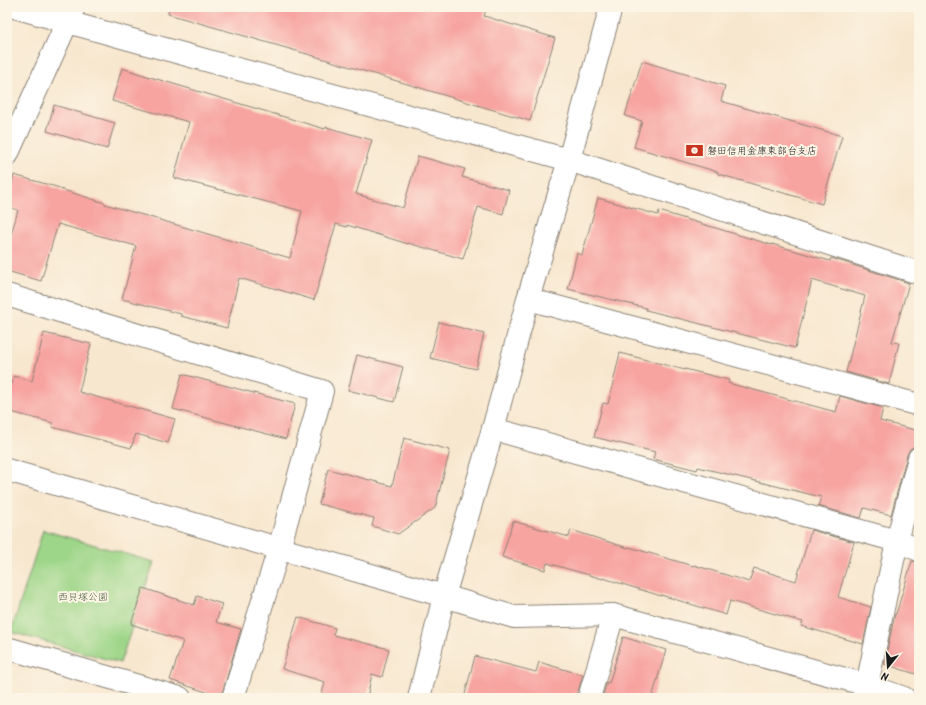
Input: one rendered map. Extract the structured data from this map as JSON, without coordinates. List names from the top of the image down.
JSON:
{
  "parks": ["西貝塚公園"],
  "places": {
    "bank": ["磐田信用金庫東部台支店"]
  },
  "north": "bottom"
}
